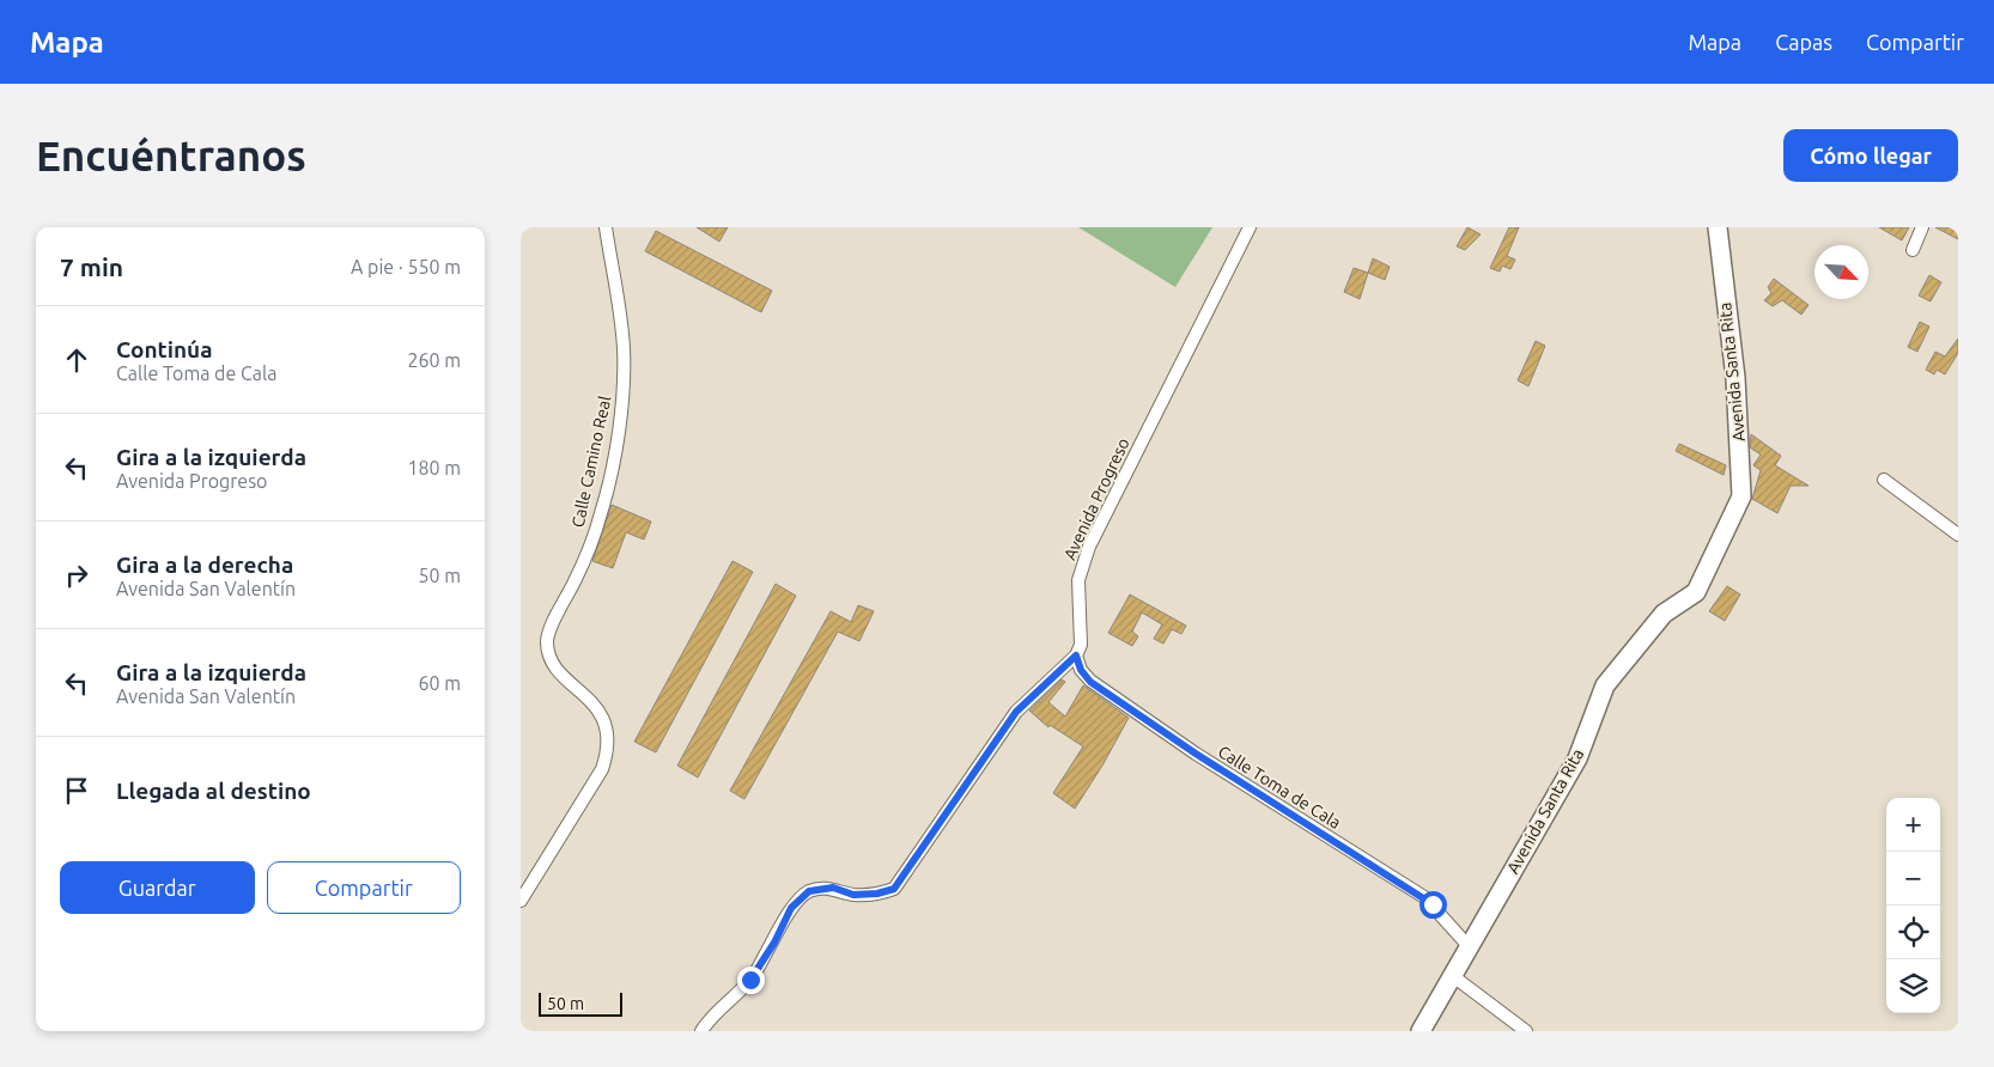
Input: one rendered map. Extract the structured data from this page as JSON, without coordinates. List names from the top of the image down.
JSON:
{
  "streets": {
    "street": [
      "Avenida Santa Rita",
      "Calle Camino Real",
      "Avenida Progreso",
      "Calle Toma de Cala"
    ]
  },
  "crossings": [
    ["Avenida Santa Rita", "Calle Toma de Cala"],
    ["Avenida Progreso", "Calle Toma de Cala"]
  ],
  "scale_bar": "50 m",
  "north": "bottom right",
  "page": {
    "header": "Mapa",
    "nav": ["Mapa", "Capas", "Compartir"],
    "buttons": [
      "Cómo llegar",
      ["Guardar", "Compartir"]
    ],
    "title": "Encuéntranos",
    "heading": ["7 min", "A pie · 550 m"],
    "list": [
      ["Continúa", "Calle Toma de Cala", "260 m"],
      ["Gira a la izquierda", "Avenida Progreso", "180 m"],
      ["Gira a la derecha", "Avenida San Valentín", "50 m"],
      ["Gira a la izquierda", "Avenida San Valentín", "60 m"],
      "Llegada al destino"
    ],
    "map_buttons": ["+", "−"],
    "scale": "50 m"
  }
}
